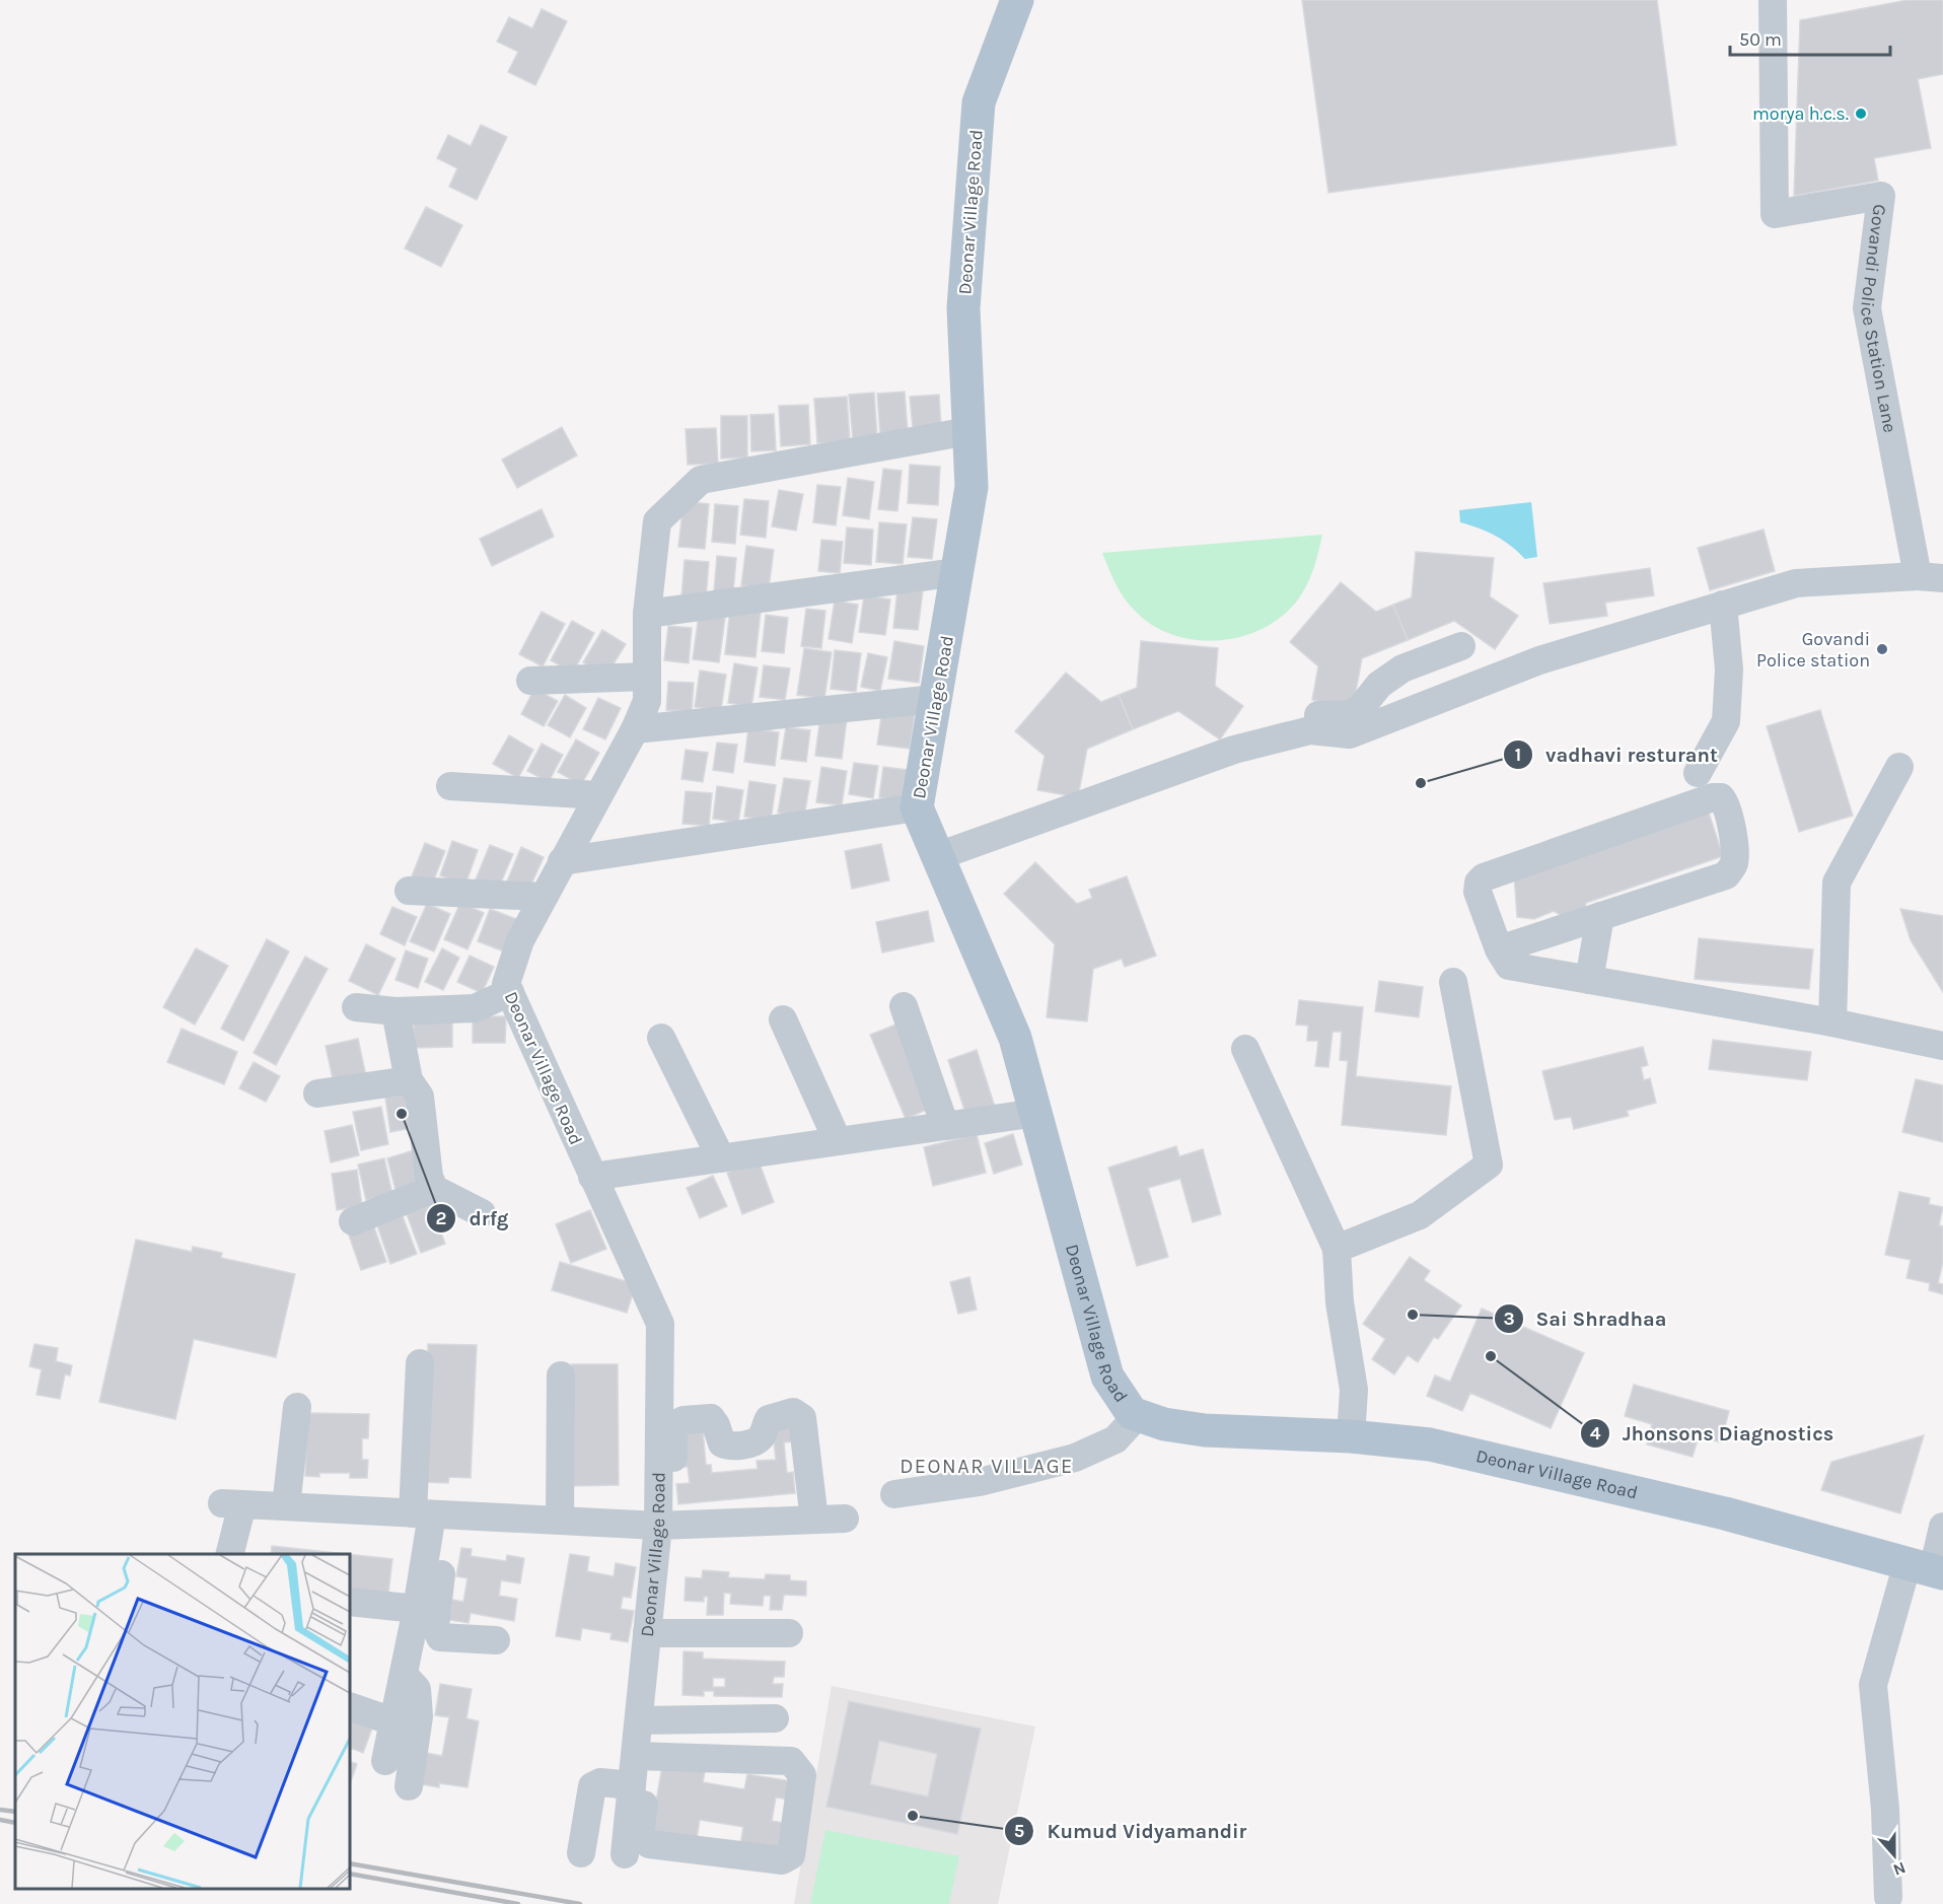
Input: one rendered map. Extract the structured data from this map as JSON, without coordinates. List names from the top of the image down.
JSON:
{
  "streets": {
    "main road": ["Deonar Village Road"],
    "street": ["Govandi Police Station Lane"]
  },
  "crossings": [
    ["Deonar Village Road", "Govandi Police Station Lane"]
  ],
  "districts": ["DEONAR VILLAGE"],
  "places": [
    "morya h.c.s.",
    "Govandi Police station",
    "vadhavi resturant",
    "drfg",
    "Sai Shradhaa",
    "Jhonsons Diagnostics",
    "Kumud Vidyamandir"
  ],
  "scale_bar": "50 m",
  "north": "bottom"
}
